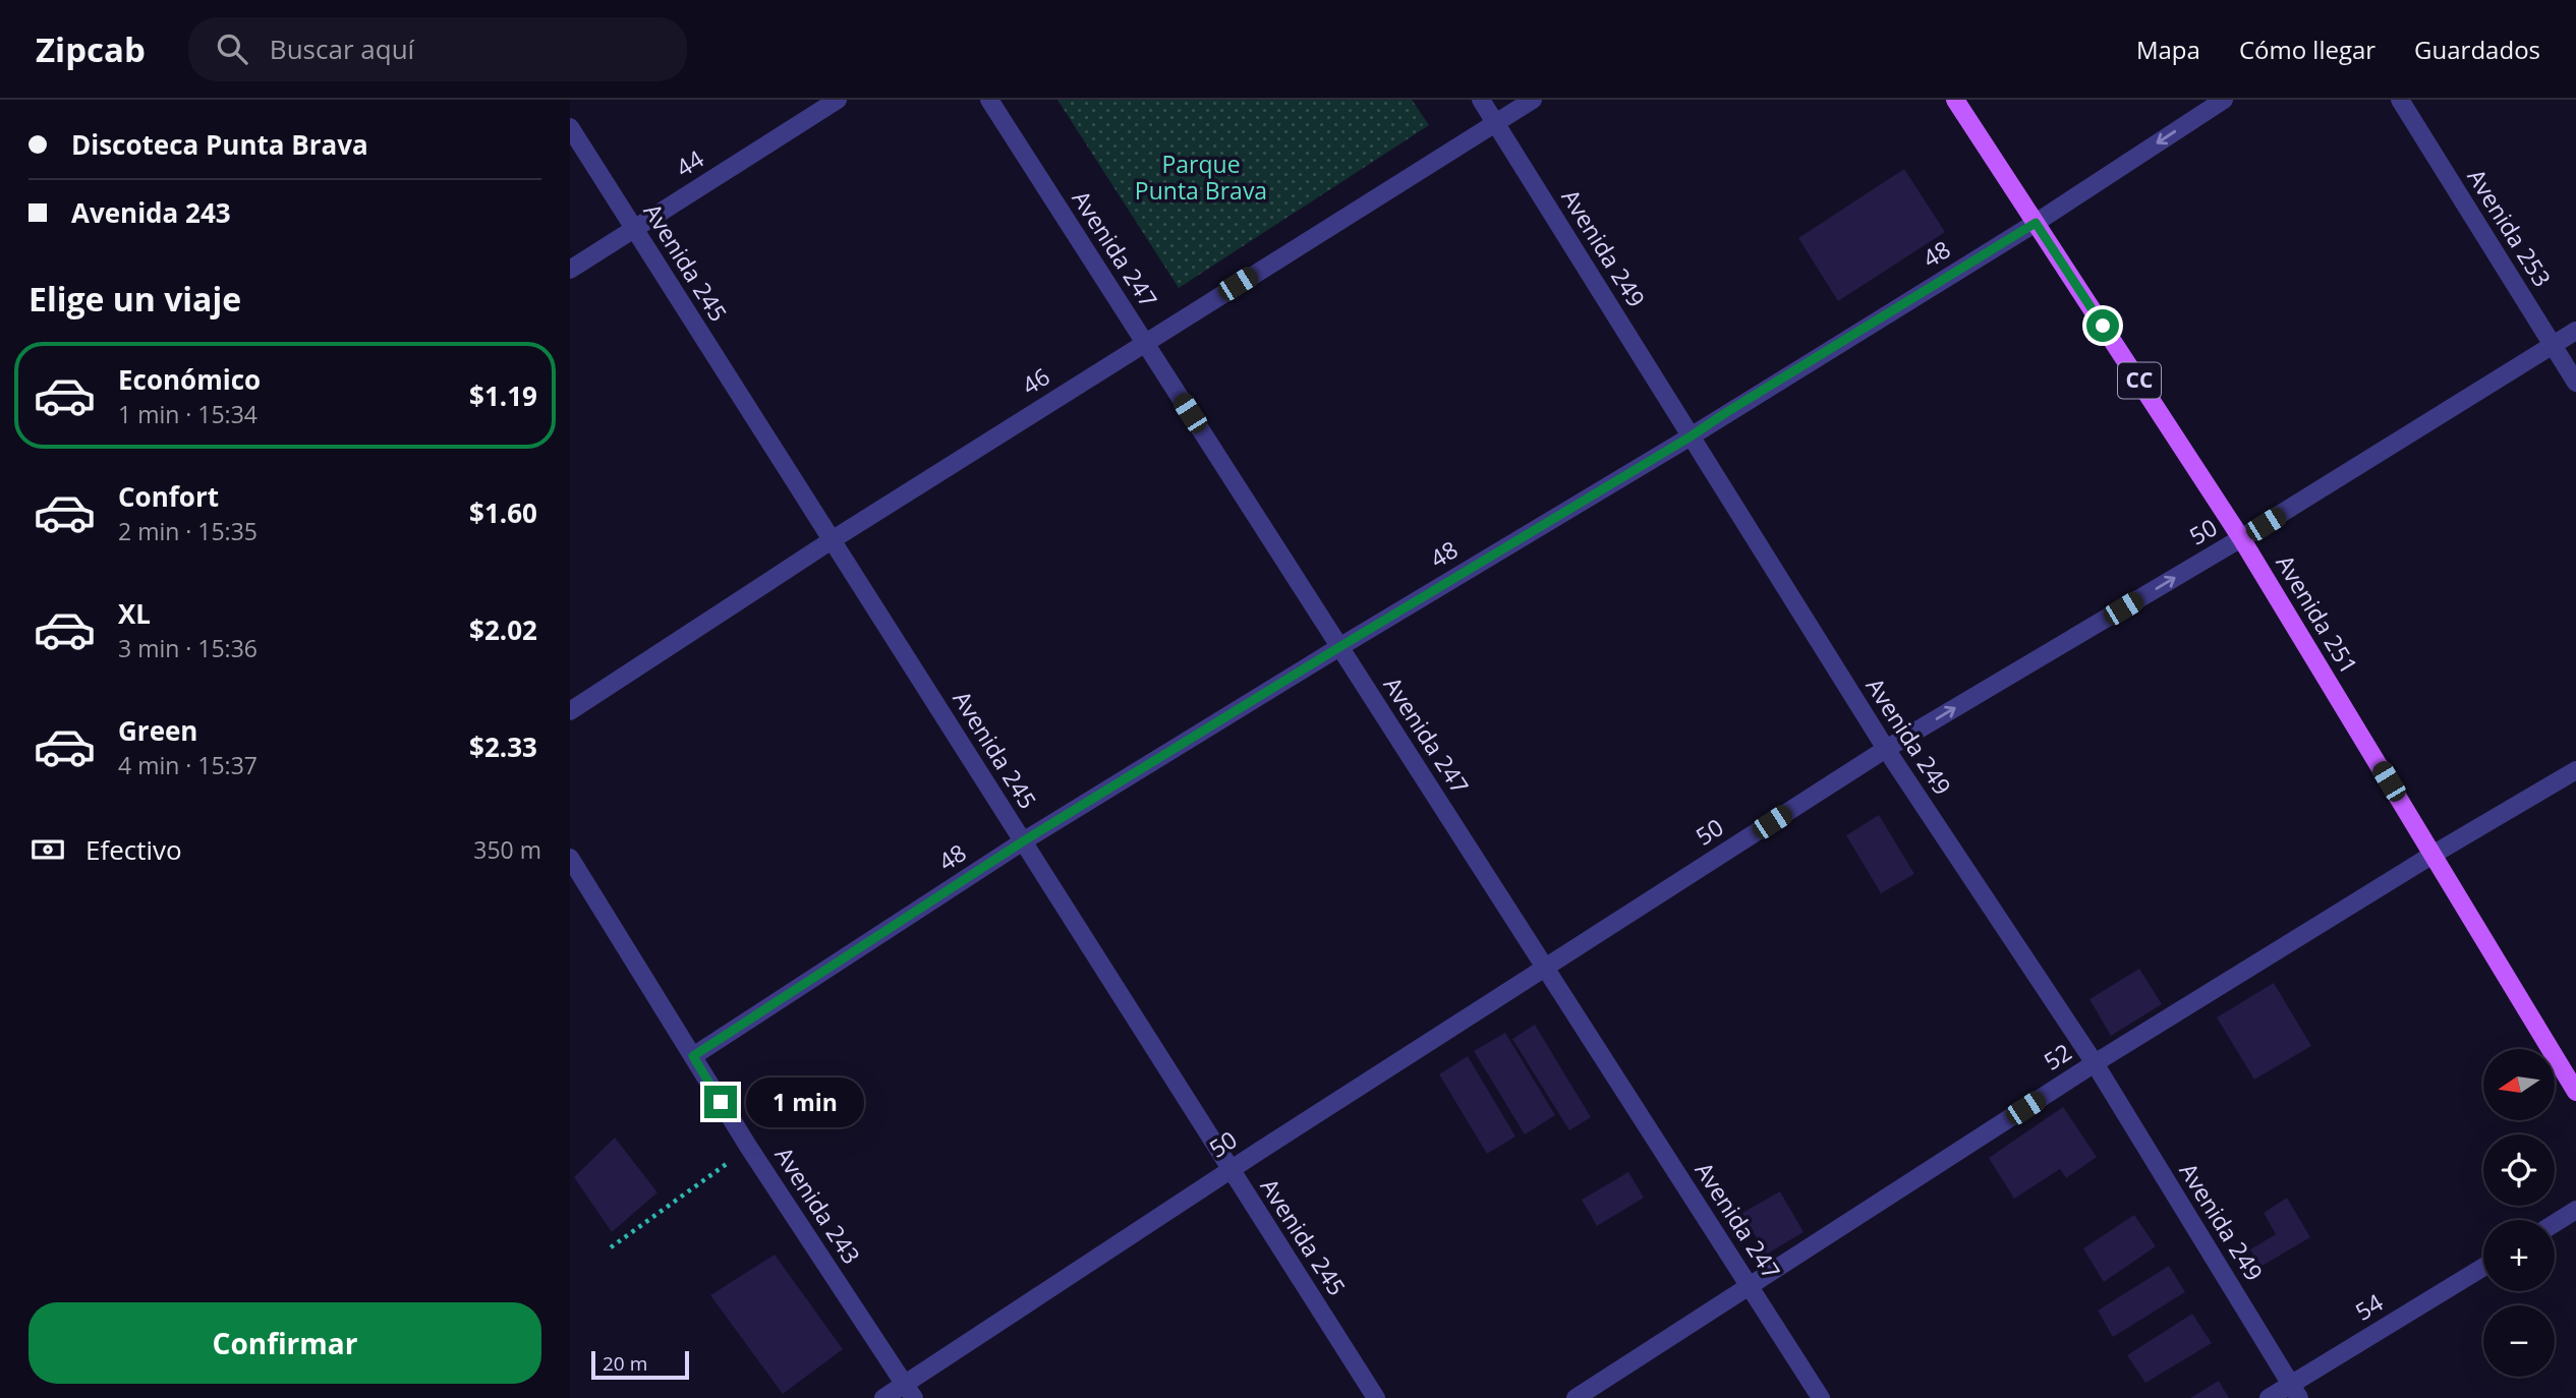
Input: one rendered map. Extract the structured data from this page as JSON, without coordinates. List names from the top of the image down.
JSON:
{
  "streets": {
    "main road": ["CC", "Avenida 251"],
    "street": [
      "44",
      "Avenida 253",
      "Avenida 249",
      "Avenida 247",
      "48",
      "Avenida 245",
      "46",
      "50",
      "52",
      "Avenida 243",
      "54"
    ]
  },
  "crossings": [
    ["44", "Avenida 245"],
    ["Avenida 253", "50"],
    ["Avenida 249", "48"],
    ["Avenida 249", "46"],
    ["Avenida 249", "50"],
    ["Avenida 249", "52"],
    ["Avenida 249", "54"],
    ["Avenida 247", "48"],
    ["Avenida 247", "46"],
    ["Avenida 247", "50"],
    ["Avenida 247", "52"],
    ["48", "Avenida 245"],
    ["48", "Avenida 251"],
    ["48", "Avenida 243"],
    ["Avenida 245", "46"],
    ["Avenida 245", "50"],
    ["50", "Avenida 251"],
    ["50", "Avenida 243"],
    ["Avenida 251", "52"]
  ],
  "parks": ["Parque Punta Brava"],
  "scale_bar": "20 m",
  "north": "left",
  "page": {
    "header": "Zipcab",
    "search": "Buscar aquí",
    "nav": ["Mapa", "Cómo llegar", "Guardados"],
    "banner": ["Discoteca Punta Brava", "Avenida 243"],
    "heading": "Elige un viaje",
    "list": [
      {
        "name": "Económico",
        "note": "1 min · 15:34",
        "value": "$1.19"
      },
      {
        "name": "Confort",
        "note": "2 min · 15:35",
        "value": "$1.60"
      },
      {
        "name": "XL",
        "note": "3 min · 15:36",
        "value": "$2.02"
      },
      {
        "name": "Green",
        "note": "4 min · 15:37",
        "value": "$2.33"
      }
    ],
    "pay": ["Efectivo", "350 m"],
    "map_buttons": ["+", "−"],
    "bubble": "1 min",
    "buttons": "Confirmar",
    "scale": "20 m"
  }
}
